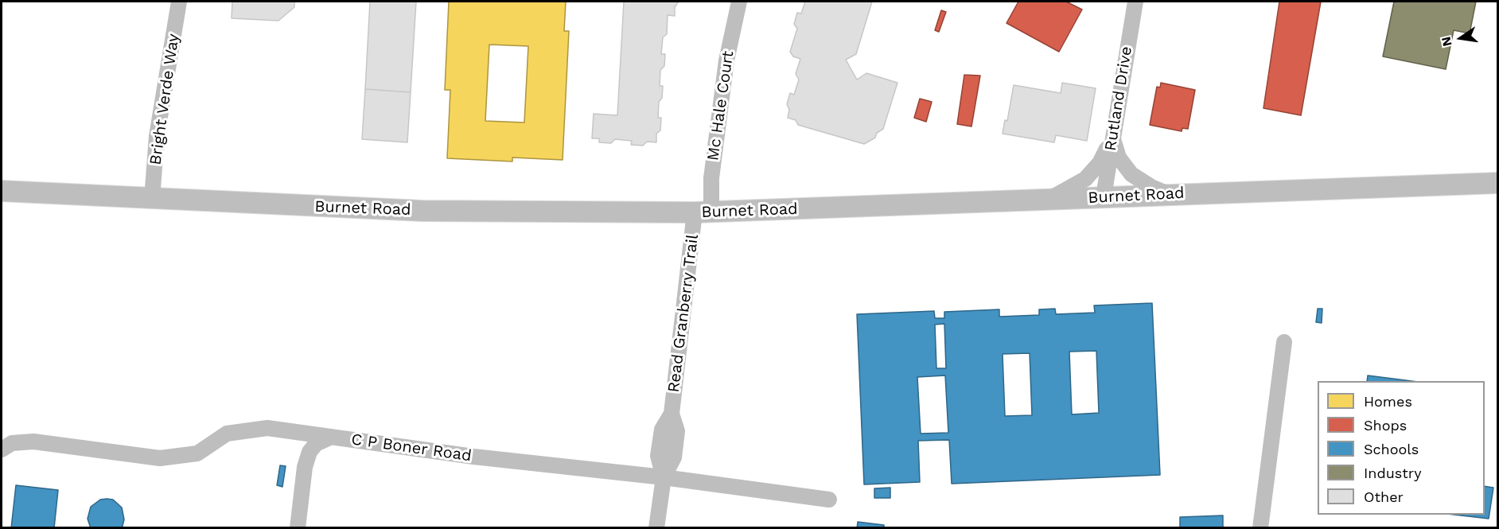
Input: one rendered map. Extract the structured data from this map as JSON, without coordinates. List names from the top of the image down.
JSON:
{
  "streets": {
    "main road": ["Burnet Road"],
    "street": [
      "Rutland Drive",
      "Bright Verde Way",
      "Mc Hale Court",
      "Read Granberry Trail",
      "C P Boner Road"
    ]
  },
  "crossings": [
    ["Rutland Drive", "Burnet Road"],
    ["Bright Verde Way", "Burnet Road"],
    ["Mc Hale Court", "Burnet Road"],
    ["Mc Hale Court", "Read Granberry Trail"],
    ["Burnet Road", "Read Granberry Trail"],
    ["Read Granberry Trail", "C P Boner Road"]
  ],
  "legend": [
    "Homes",
    "Shops",
    "Schools",
    "Industry",
    "Other"
  ],
  "north": "left"
}
